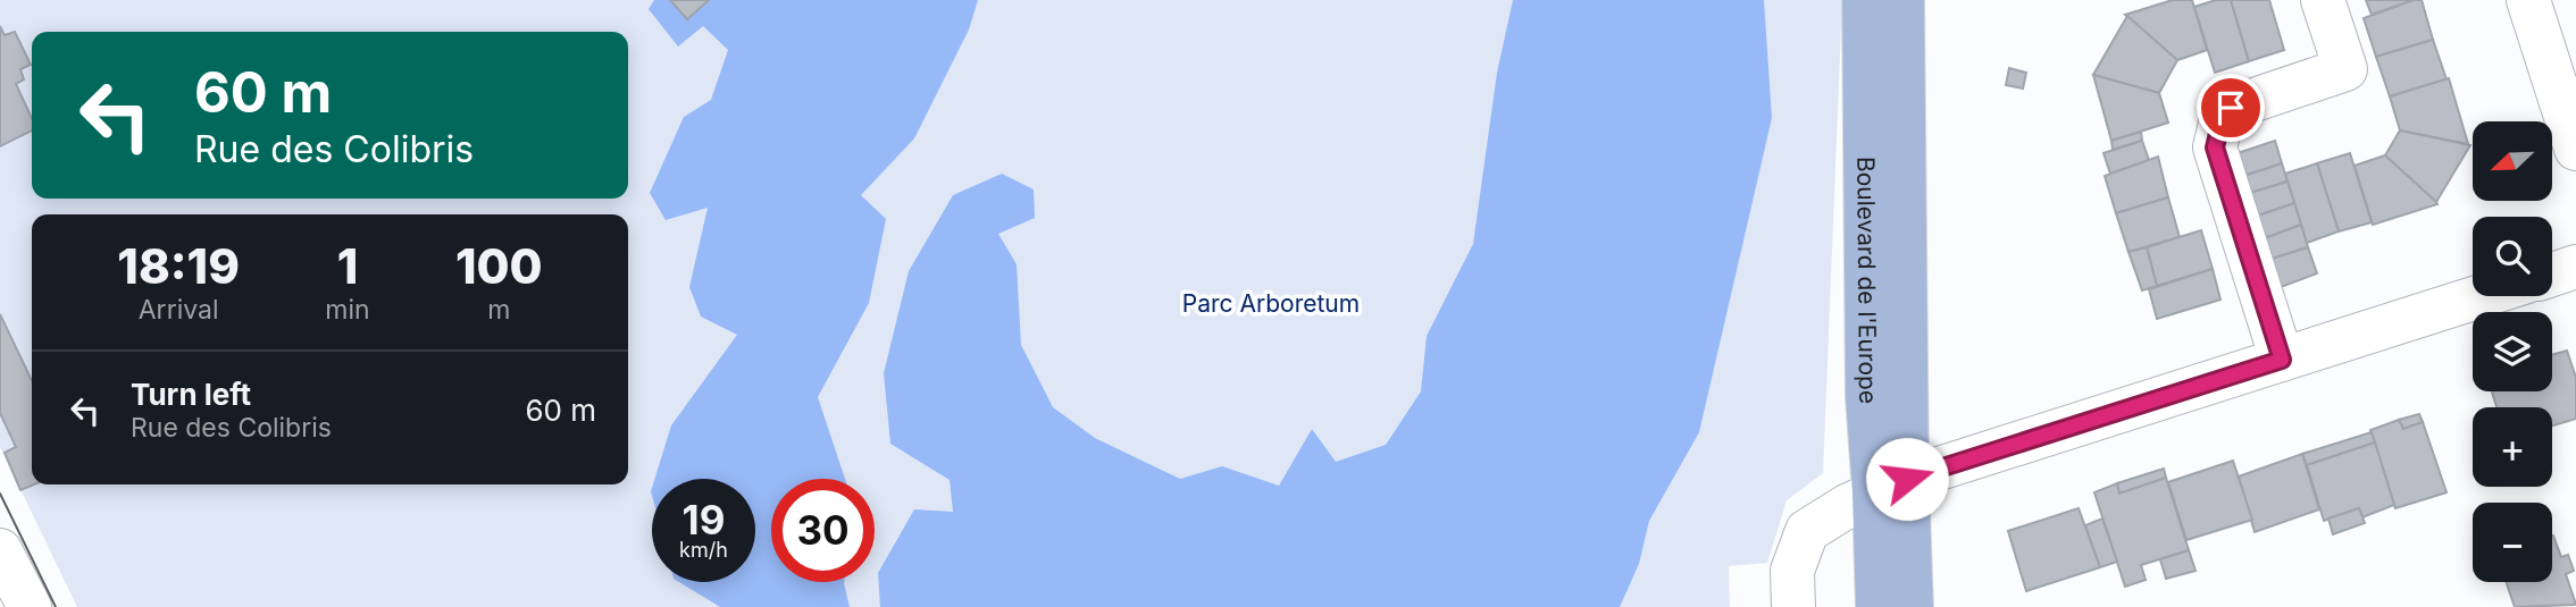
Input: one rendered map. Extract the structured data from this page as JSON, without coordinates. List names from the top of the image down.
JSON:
{
  "streets": {
    "main road": ["Boulevard de l'Europe"]
  },
  "parks": ["Parc Arboretum"],
  "north": "bottom left",
  "page": {
    "turn": ["60 m", "Rue des Colibris"],
    "map_buttons": ["+", "−"],
    "eta": [
      "18:19",
      "Arrival",
      "1",
      "min",
      "100",
      "m"
    ],
    "list": [
      {
        "name": "Turn left",
        "note": "Rue des Colibris",
        "value": "60 m"
      }
    ],
    "speed": "19 km/h",
    "limit": "30"
  }
}
